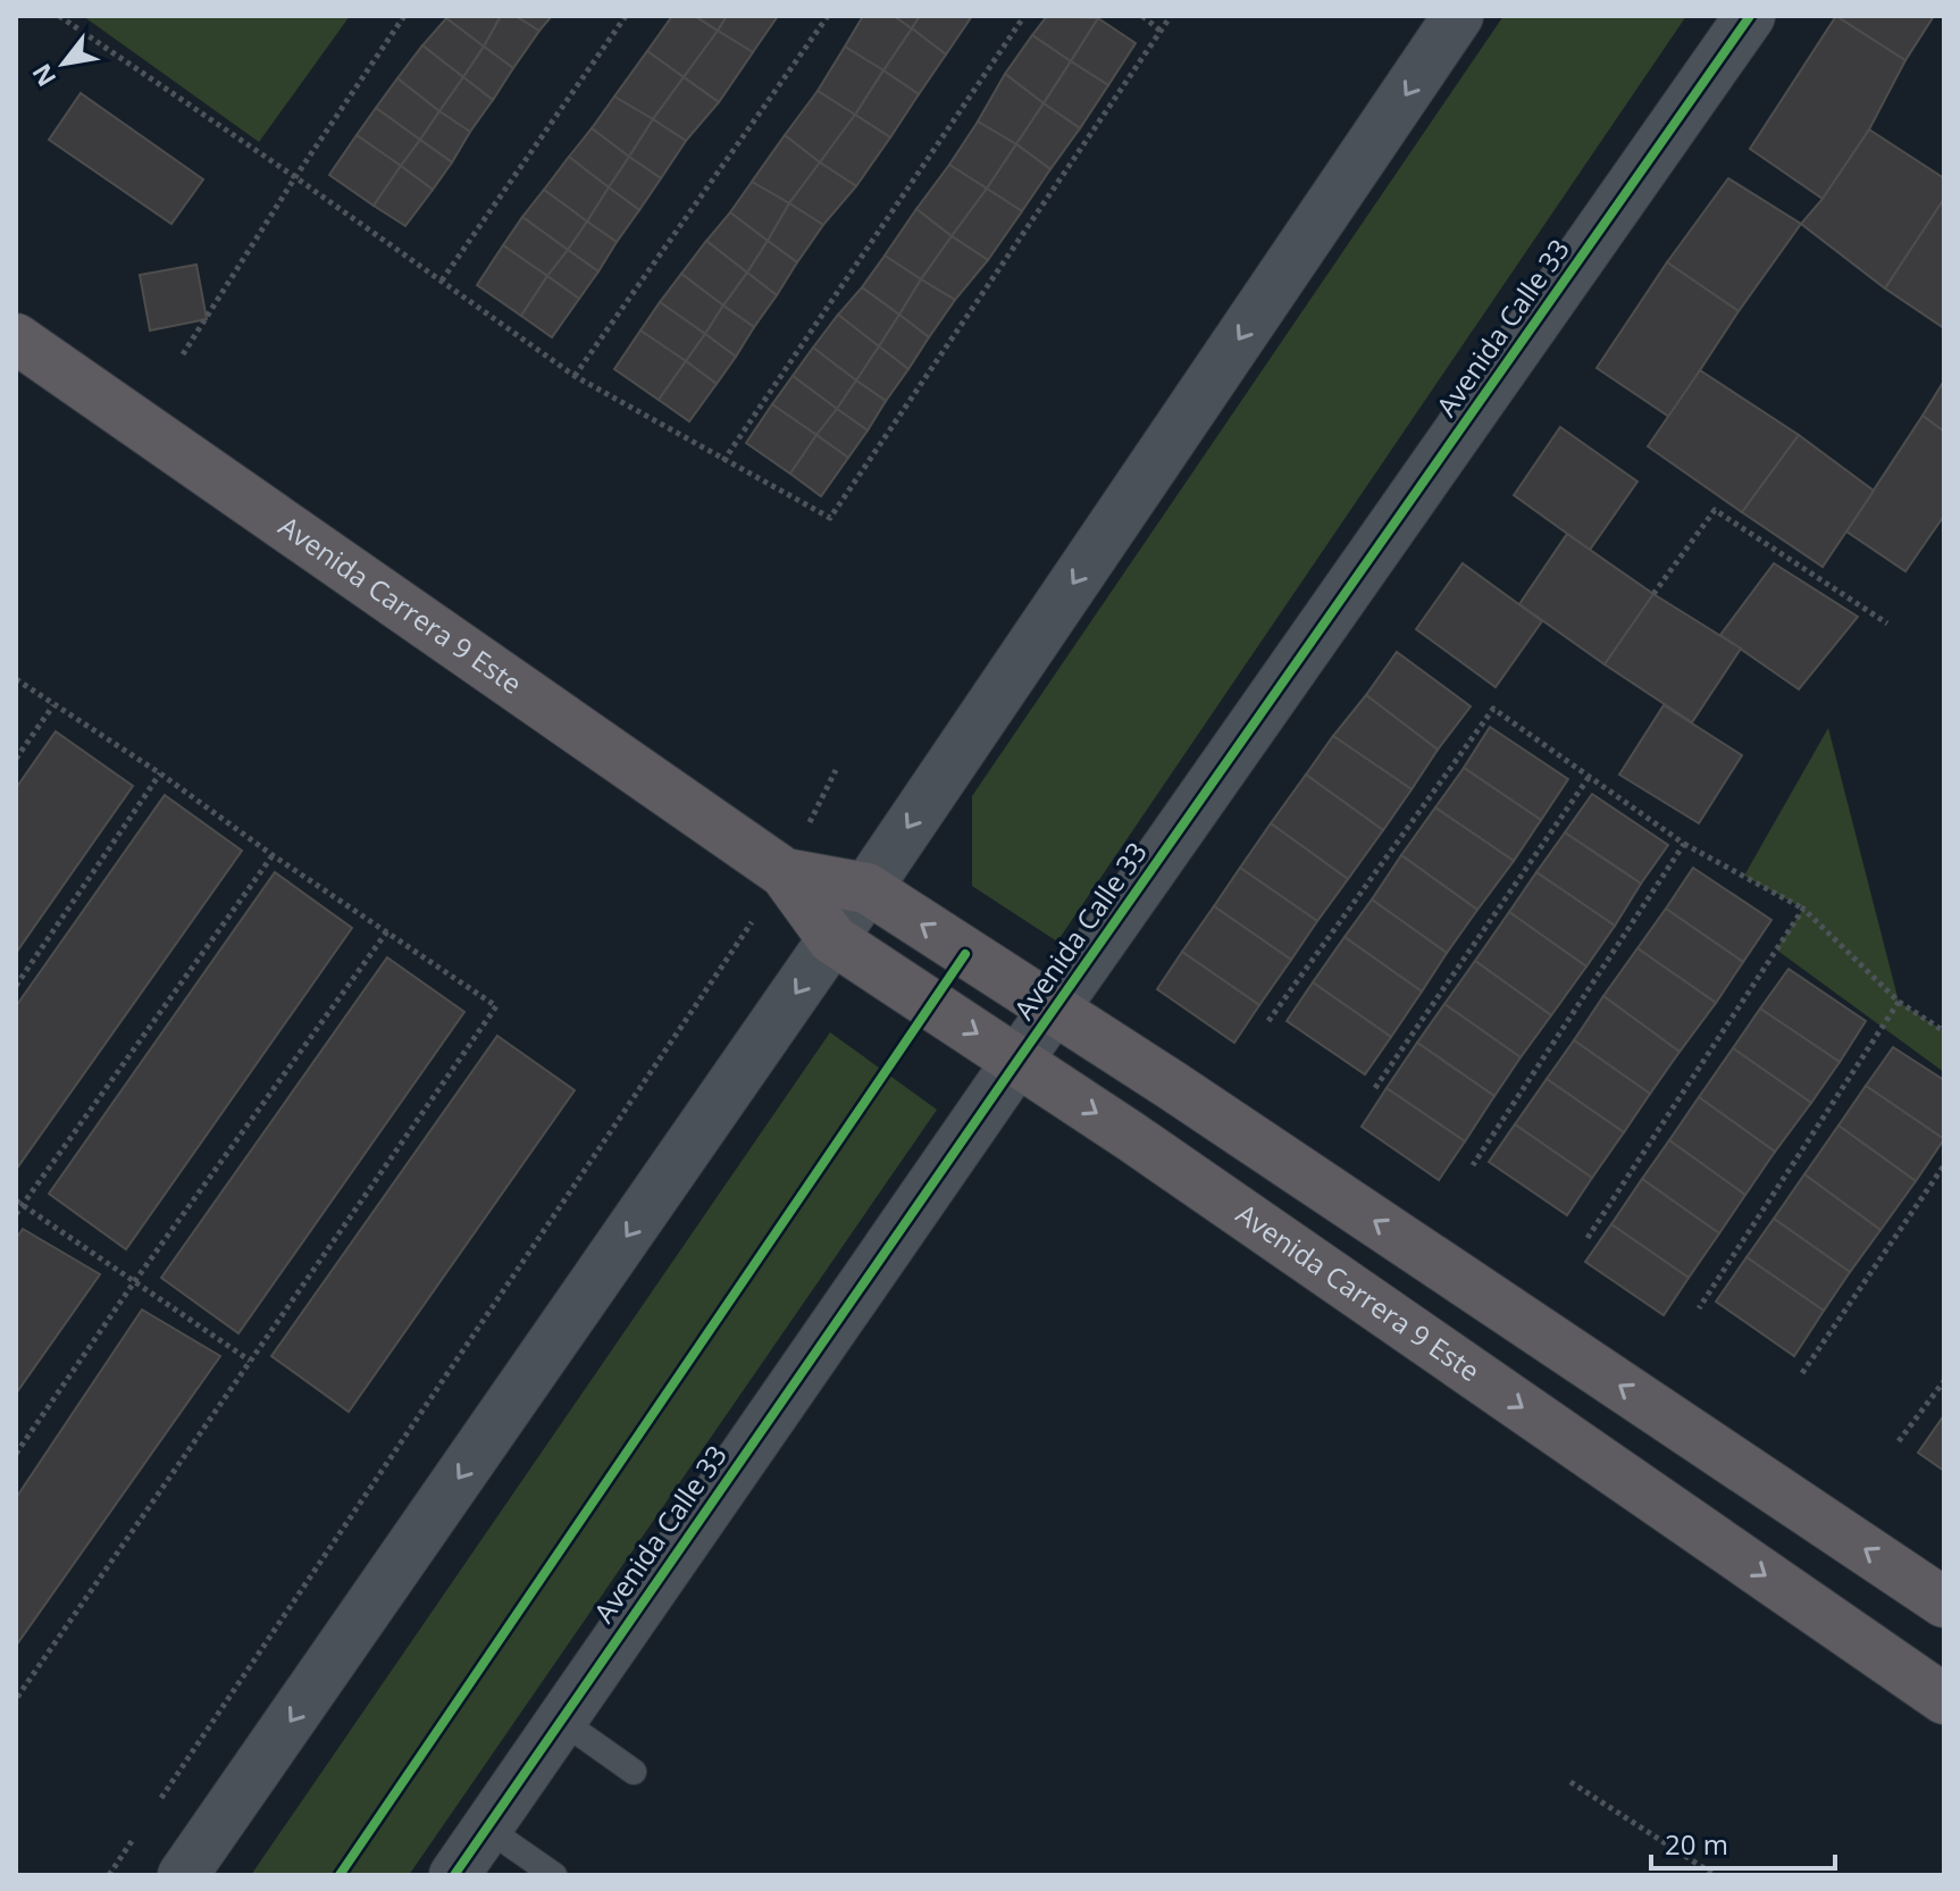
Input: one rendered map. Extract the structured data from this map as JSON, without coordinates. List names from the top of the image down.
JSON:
{
  "streets": {
    "main road": ["Avenida Carrera 9 Este"],
    "street": ["Avenida Calle 33"]
  },
  "crossings": [
    ["Avenida Calle 33", "Avenida Carrera 9 Este"]
  ],
  "scale_bar": "20 m",
  "north": "bottom left"
}
